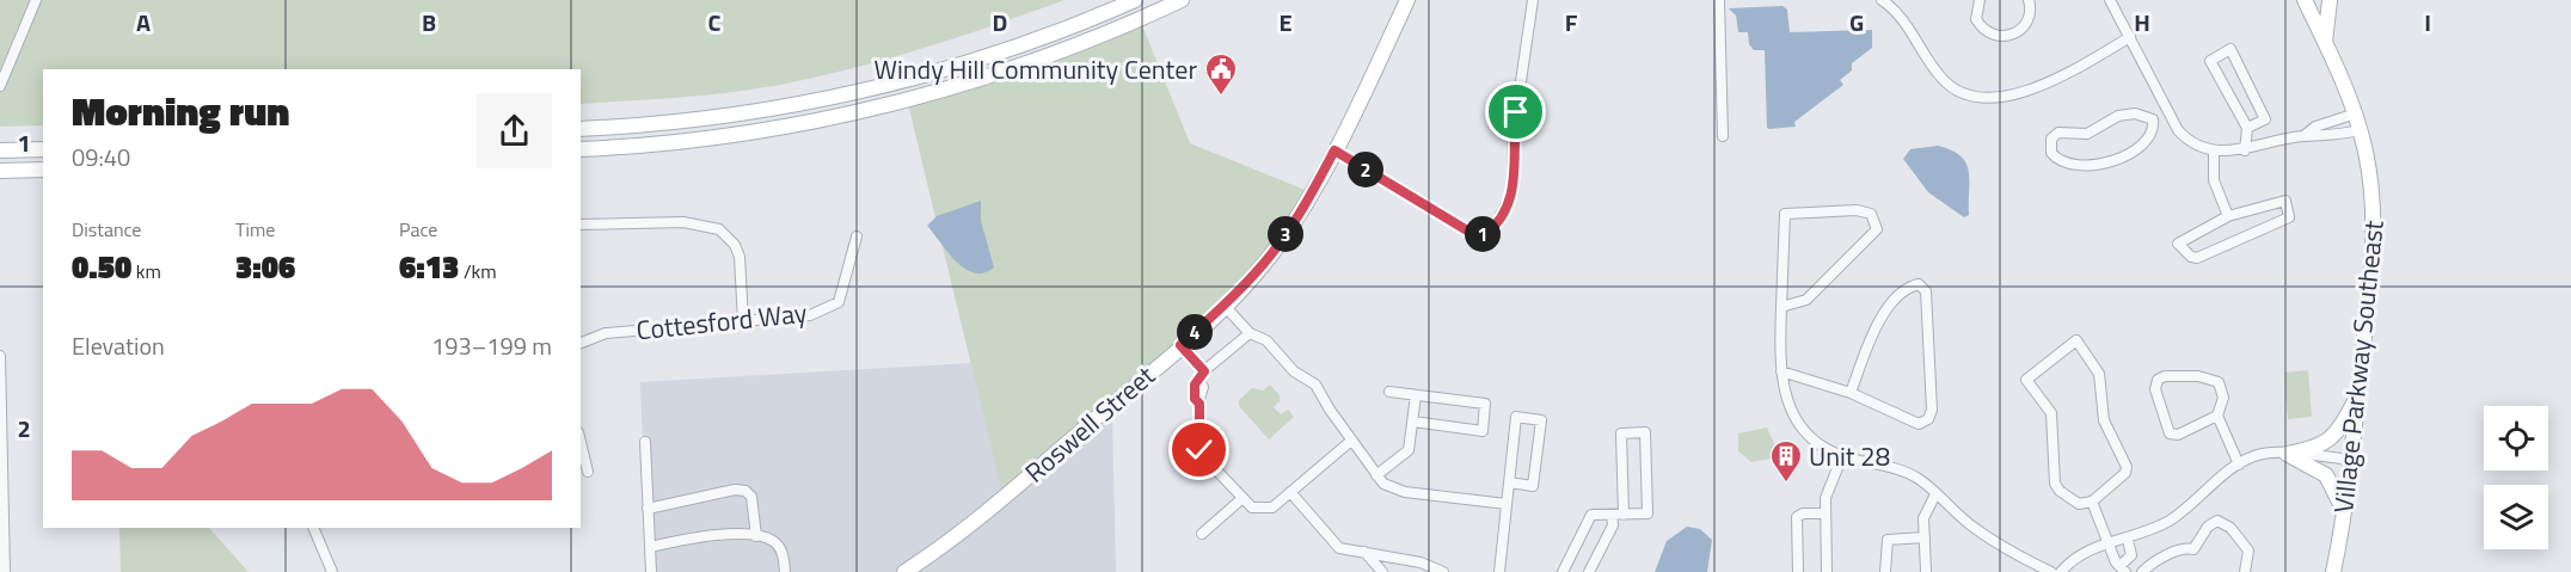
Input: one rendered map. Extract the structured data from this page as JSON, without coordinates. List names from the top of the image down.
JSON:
{
  "streets": {
    "street": ["Cottesford Way", "Village Parkway Southeast", "Roswell Street"]
  },
  "places": {
    "public building": ["Windy Hill Community Center"],
    "building": ["Unit 28"]
  },
  "page": {
    "heading": ["Morning run", "09:40"],
    "pins": [
      "2",
      "1",
      "3",
      "4"
    ],
    "stats": [
      ["Distance", "0.50 km"],
      ["Time", "3:06"],
      ["Pace", "6:13 /km"]
    ],
    "chart": ["Elevation", "193–199 m"]
  },
  "grid": {
    "columns": [
      "A",
      "B",
      "C",
      "D",
      "E",
      "F",
      "G",
      "H",
      "I"
    ],
    "rows": ["1", "2"]
  }
}
